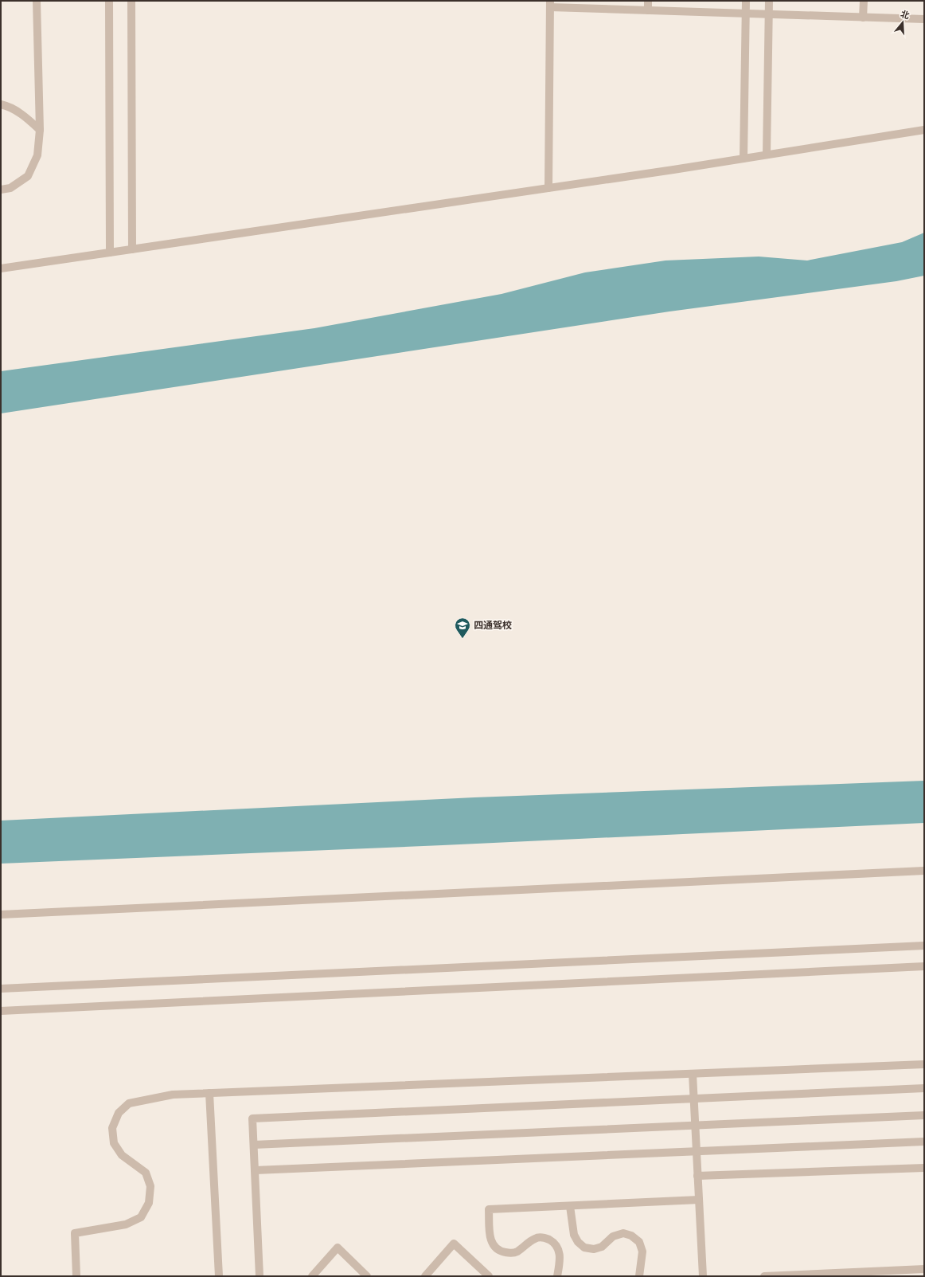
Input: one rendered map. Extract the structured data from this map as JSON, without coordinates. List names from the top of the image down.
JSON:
{
  "places": {
    "school or university": ["四通驾校"]
  },
  "north": "top"
}
